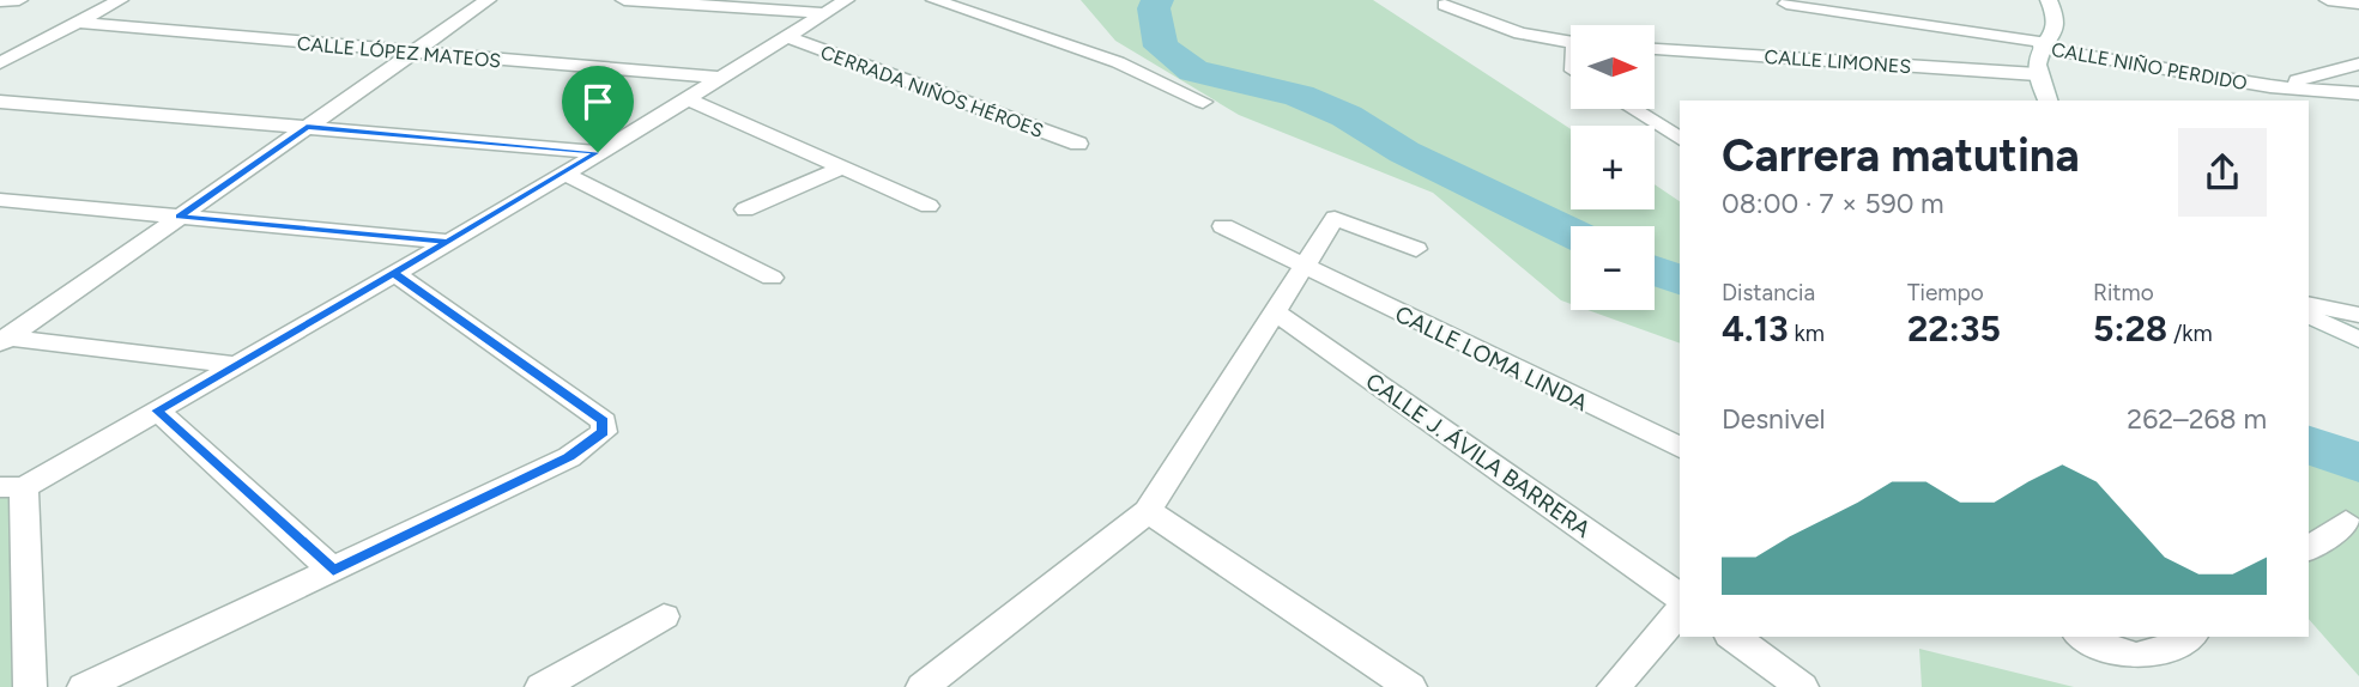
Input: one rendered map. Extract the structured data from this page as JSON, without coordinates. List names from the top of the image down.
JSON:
{
  "streets": {
    "street": [
      "CALLE LÓPEZ MATEOS",
      "CALLE LIMONES",
      "CALLE NIÑO PERDIDO",
      "CERRADA NIÑOS HÉROES",
      "CALLE LOMA LINDA",
      "CALLE J. ÁVILA BARRERA"
    ]
  },
  "north": "right",
  "page": {
    "map_buttons": ["+", "−"],
    "heading": ["Carrera matutina", "08:00 · 7 × 590 m"],
    "stats": [
      ["Distancia", "4.13 km"],
      ["Tiempo", "22:35"],
      ["Ritmo", "5:28 /km"]
    ],
    "chart": ["Desnivel", "262–268 m"]
  }
}
